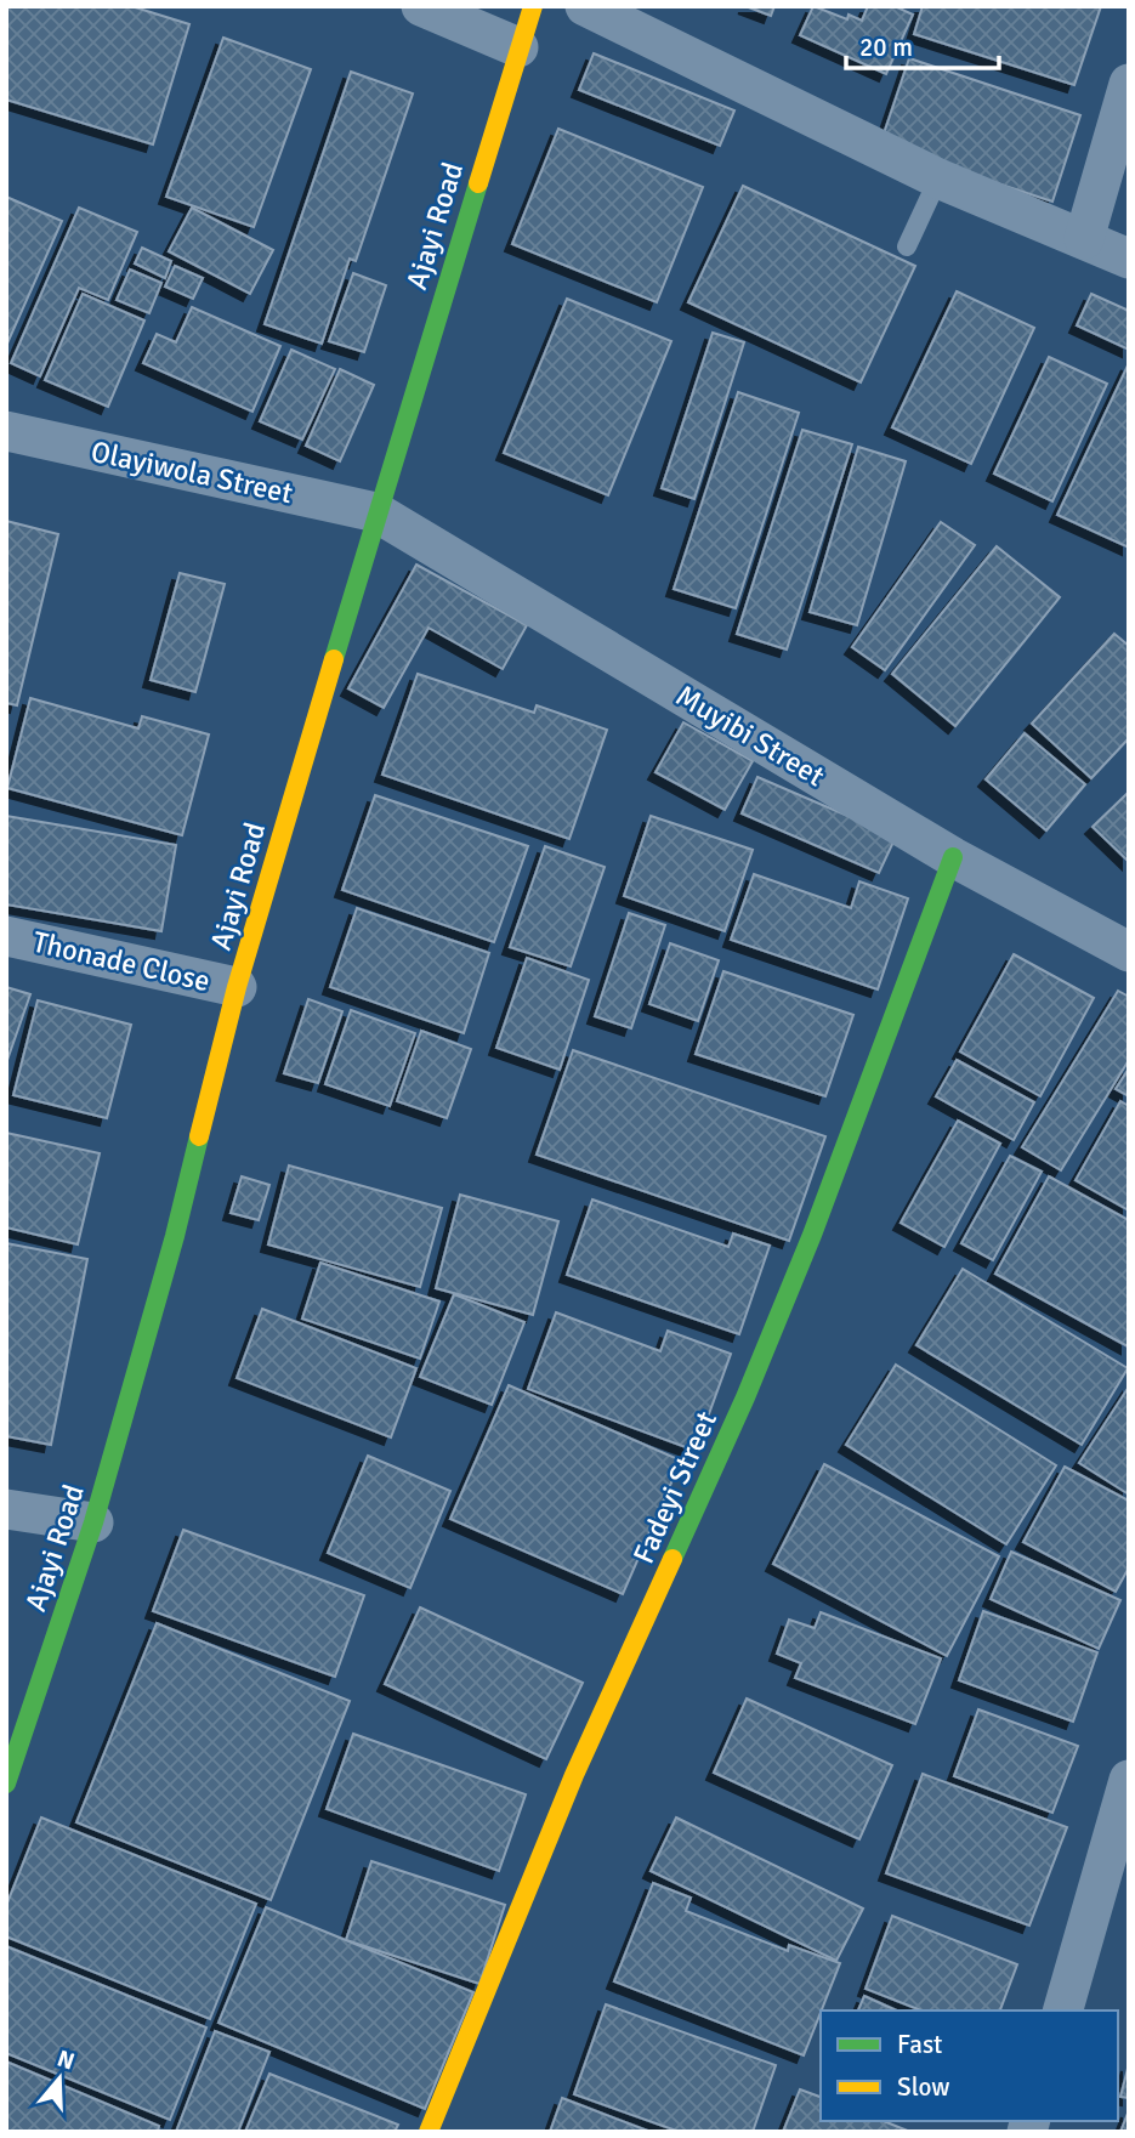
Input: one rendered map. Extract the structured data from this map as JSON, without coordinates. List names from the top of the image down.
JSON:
{
  "streets": {
    "street": [
      "Ajayi Road",
      "Olayiwola Street",
      "Muyibi Street",
      "Thonade Close",
      "Fadeyi Street"
    ]
  },
  "crossings": [
    ["Ajayi Road", "Olayiwola Street"],
    ["Ajayi Road", "Muyibi Street"],
    ["Ajayi Road", "Thonade Close"],
    ["Olayiwola Street", "Muyibi Street"],
    ["Muyibi Street", "Fadeyi Street"]
  ],
  "legend": ["Fast", "Slow"],
  "scale_bar": "20 m",
  "north": "top"
}
